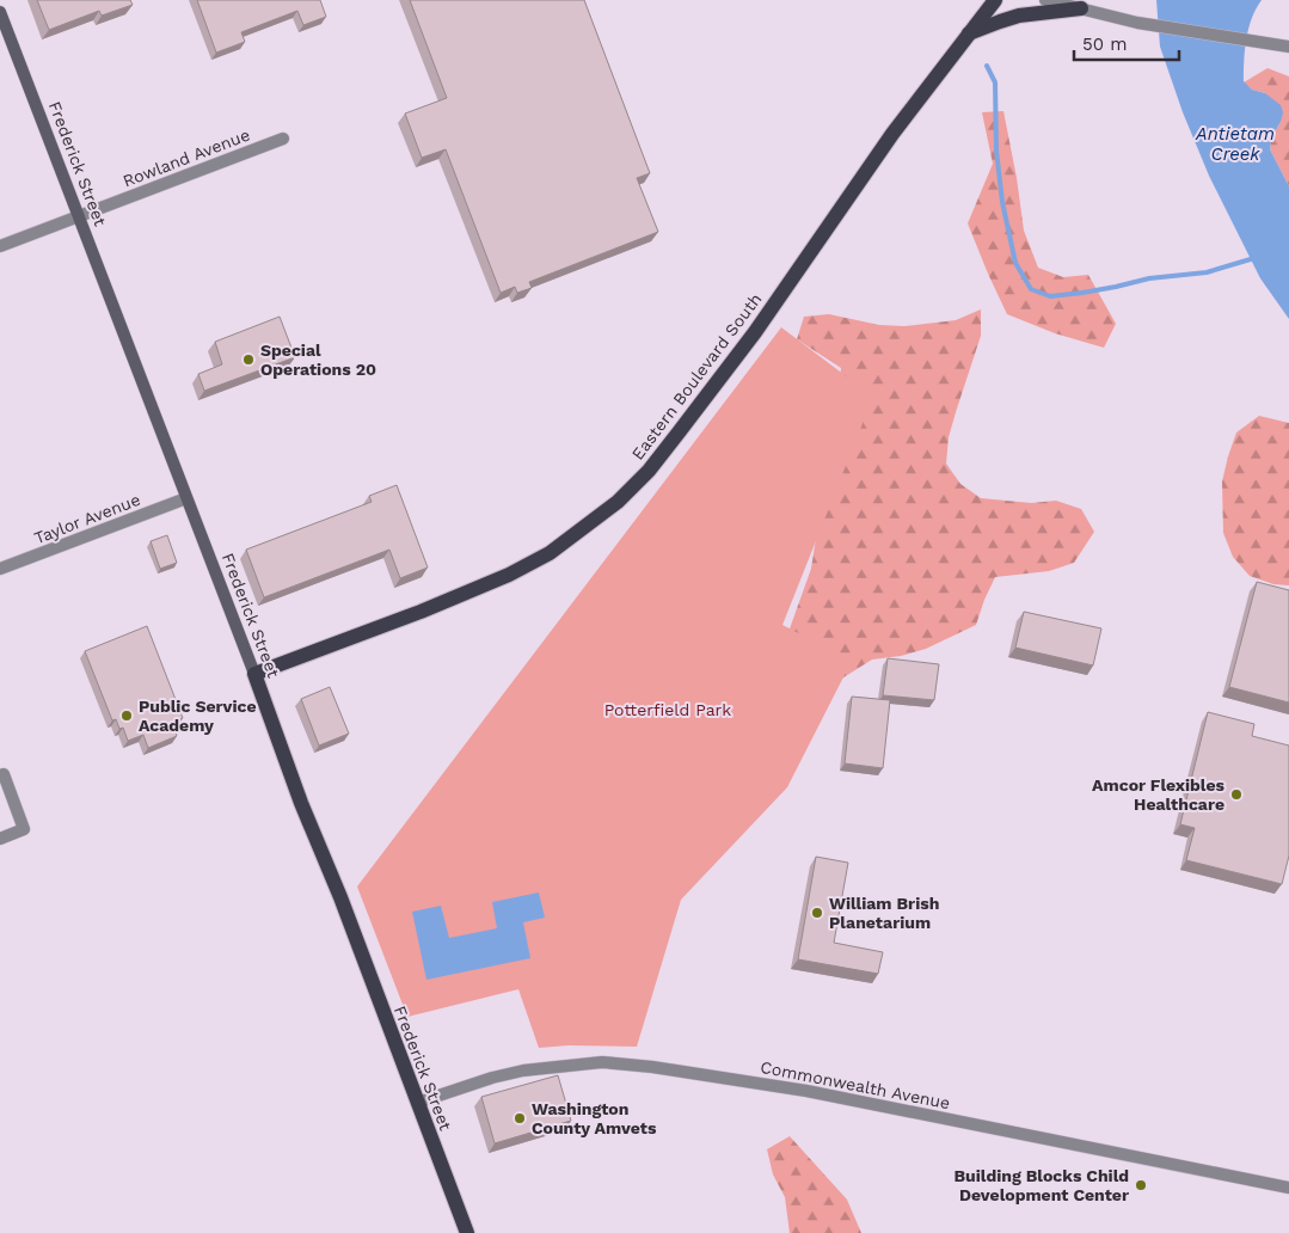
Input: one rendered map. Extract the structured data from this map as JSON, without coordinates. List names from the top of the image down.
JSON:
{
  "streets": {
    "main road": ["Frederick Street", "Eastern Boulevard South"],
    "street": ["Rowland Avenue", "Taylor Avenue", "Commonwealth Avenue"]
  },
  "crossings": [
    ["Rowland Avenue", "Frederick Street"],
    ["Frederick Street", "Eastern Boulevard South"],
    ["Frederick Street", "Taylor Avenue"],
    ["Frederick Street", "Commonwealth Avenue"]
  ],
  "water": ["Antietam Creek"],
  "parks": ["Potterfield Park"],
  "places": [
    "Special Operations 20",
    "Public Service Academy",
    "Amcor Flexibles Healthcare",
    "William Brish Planetarium",
    "Washington County Amvets",
    "Building Blocks Child Development Center"
  ],
  "scale_bar": "50 m"
}
